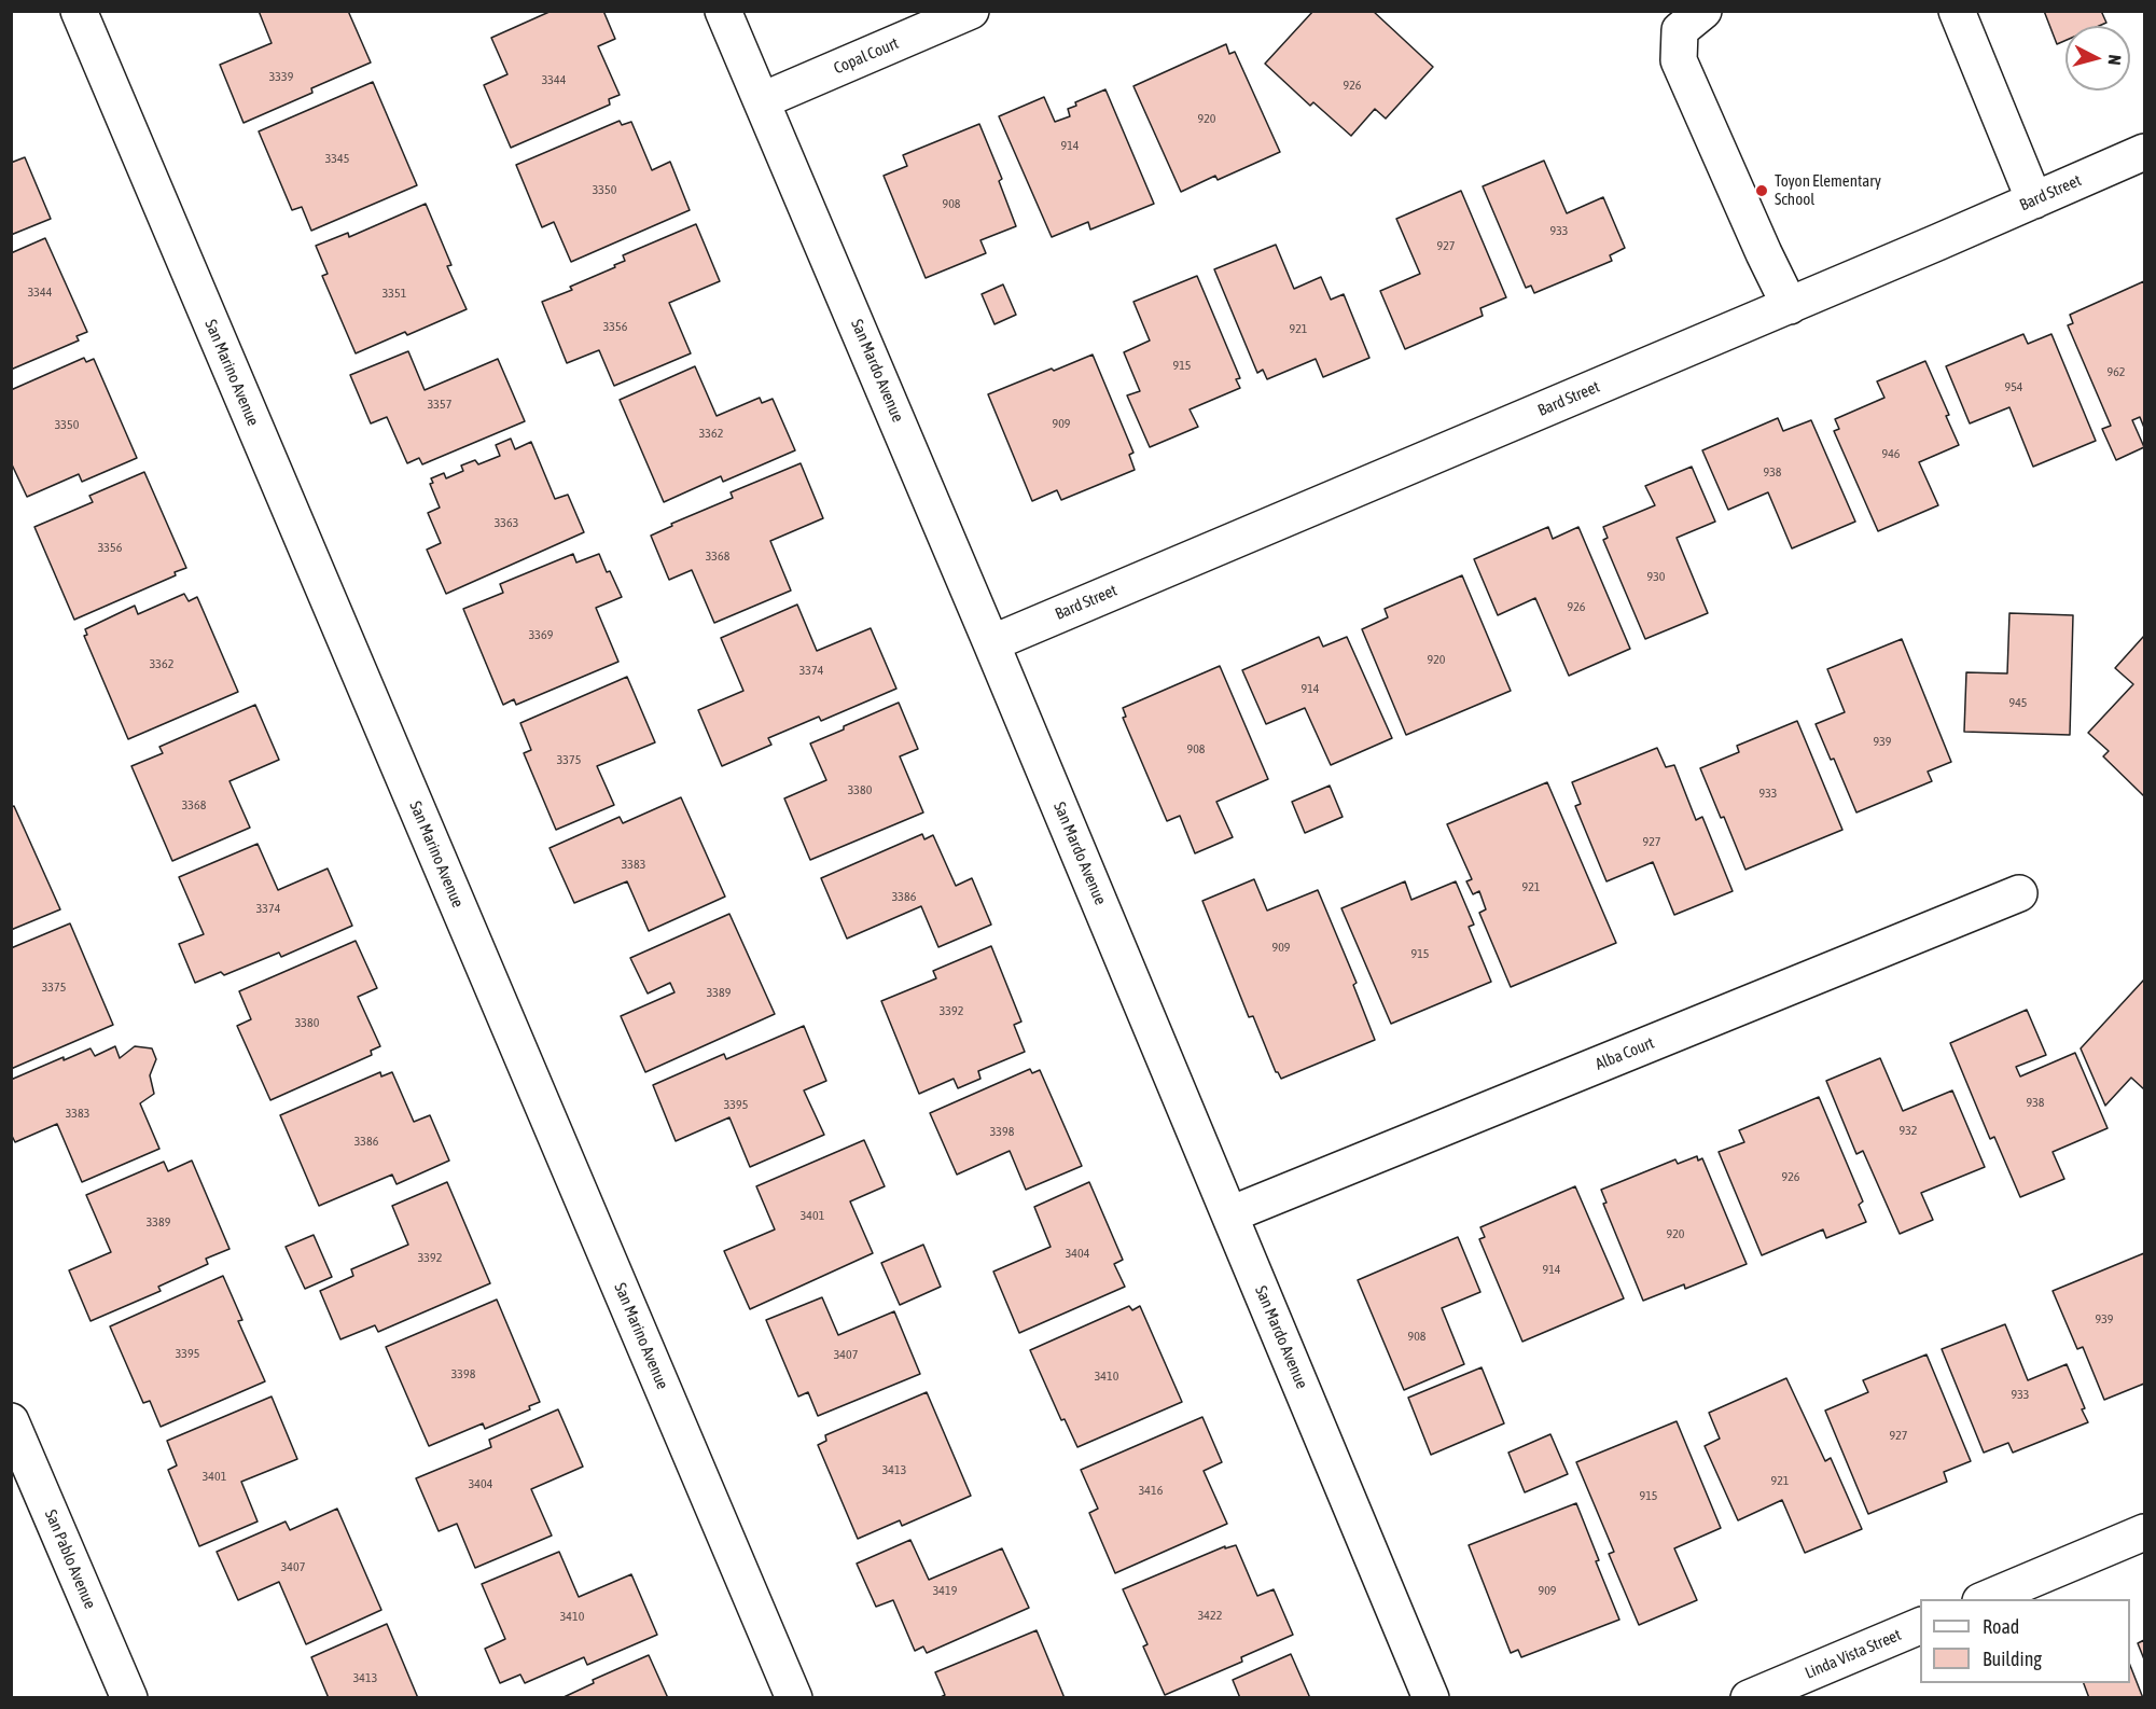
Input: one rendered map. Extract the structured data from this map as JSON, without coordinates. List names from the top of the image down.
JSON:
{
  "streets": {
    "street": [
      "Copal Court",
      "Bard Street",
      "San Mardo Avenue",
      "San Marino Avenue",
      "Alba Court",
      "San Pablo Avenue",
      "Linda Vista Street"
    ]
  },
  "crossings": [
    ["Copal Court", "San Mardo Avenue"],
    ["Bard Street", "San Mardo Avenue"],
    ["San Mardo Avenue", "Alba Court"]
  ],
  "places": ["Toyon Elementary School"],
  "house_numbers": [
    "3339",
    "3344",
    "926",
    "920",
    "914",
    "3345",
    "3350",
    "908",
    "933",
    "927",
    "3344",
    "3351",
    "3356",
    "921",
    "915",
    "962",
    "954",
    "3357",
    "909",
    "3350",
    "3362",
    "946",
    "938",
    "3363",
    "3356",
    "3368",
    "930",
    "926",
    "3369",
    "920",
    "3362",
    "3374",
    "914",
    "945",
    "939",
    "908",
    "3375",
    "3380",
    "933",
    "3368",
    "927",
    "3383",
    "921",
    "3386",
    "3374",
    "909",
    "915",
    "3375",
    "3389",
    "3392",
    "3380",
    "938",
    "3395",
    "3383",
    "932",
    "3398",
    "3386",
    "926",
    "3401",
    "3389",
    "920",
    "3404",
    "3392",
    "914",
    "939",
    "908",
    "3395",
    "3407",
    "3398",
    "3410",
    "933",
    "927",
    "3413",
    "3401",
    "921",
    "3404",
    "3416",
    "915",
    "3407",
    "3419",
    "909",
    "3422",
    "3410",
    "3413"
  ],
  "legend": ["Road", "Building"],
  "north": "right"
}
